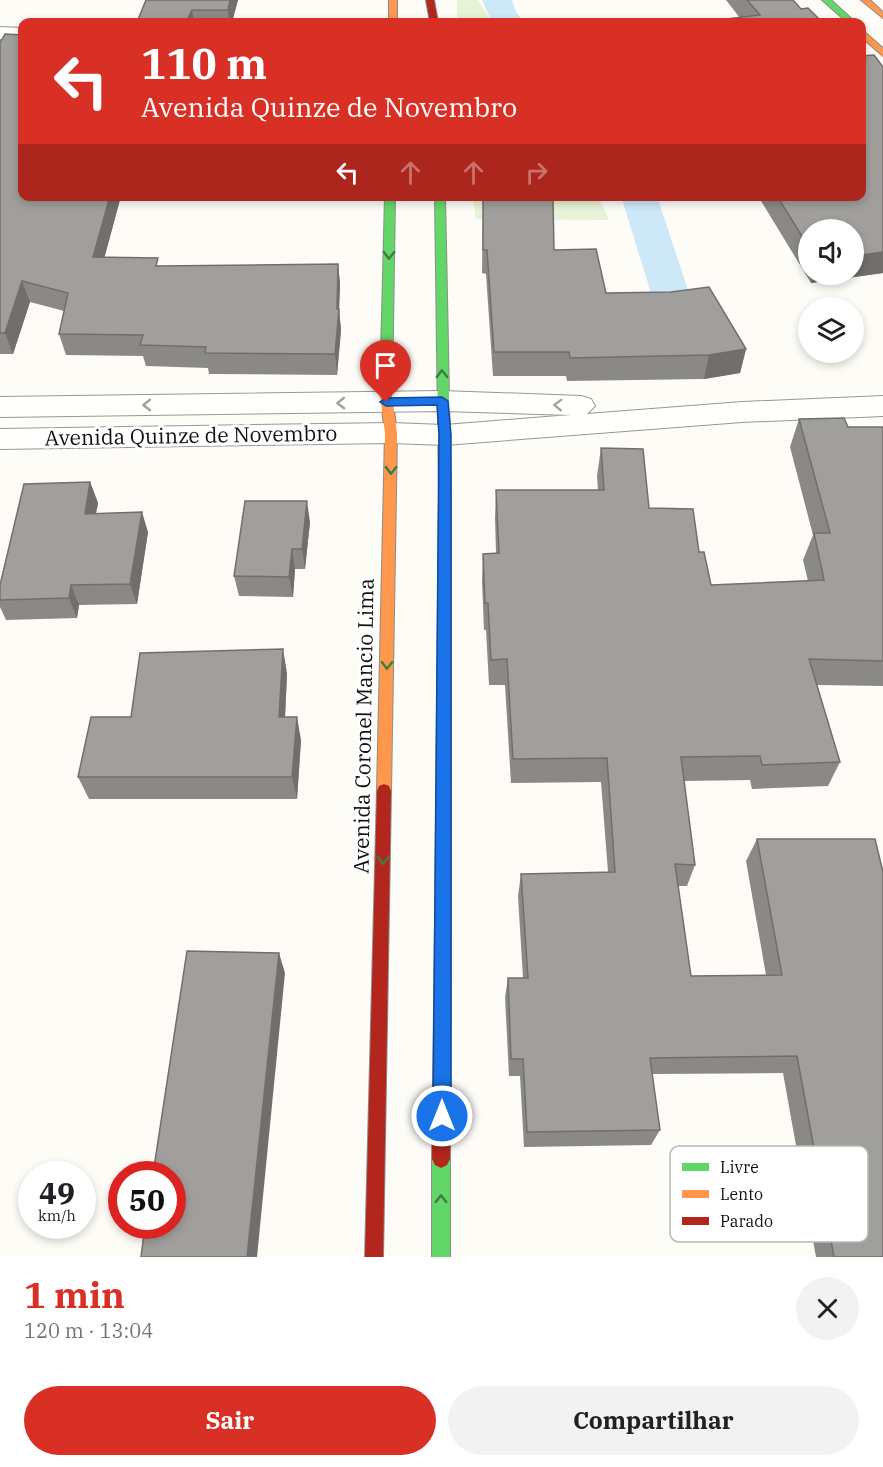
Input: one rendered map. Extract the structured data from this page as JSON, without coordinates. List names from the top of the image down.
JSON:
{
  "streets": {
    "main road": ["Avenida Coronel Mancio Lima"],
    "street": ["Avenida Quinze de Novembro"]
  },
  "crossings": [
    ["Avenida Quinze de Novembro", "Avenida Coronel Mancio Lima"]
  ],
  "legend": ["Livre", "Lento", "Parado"],
  "page": {
    "turn": ["110 m", "Avenida Quinze de Novembro"],
    "speed": "49 km/h",
    "limit": "50",
    "heading": ["1 min", "120 m · 13:04"],
    "buttons": ["Sair", "Compartilhar"]
  }
}
